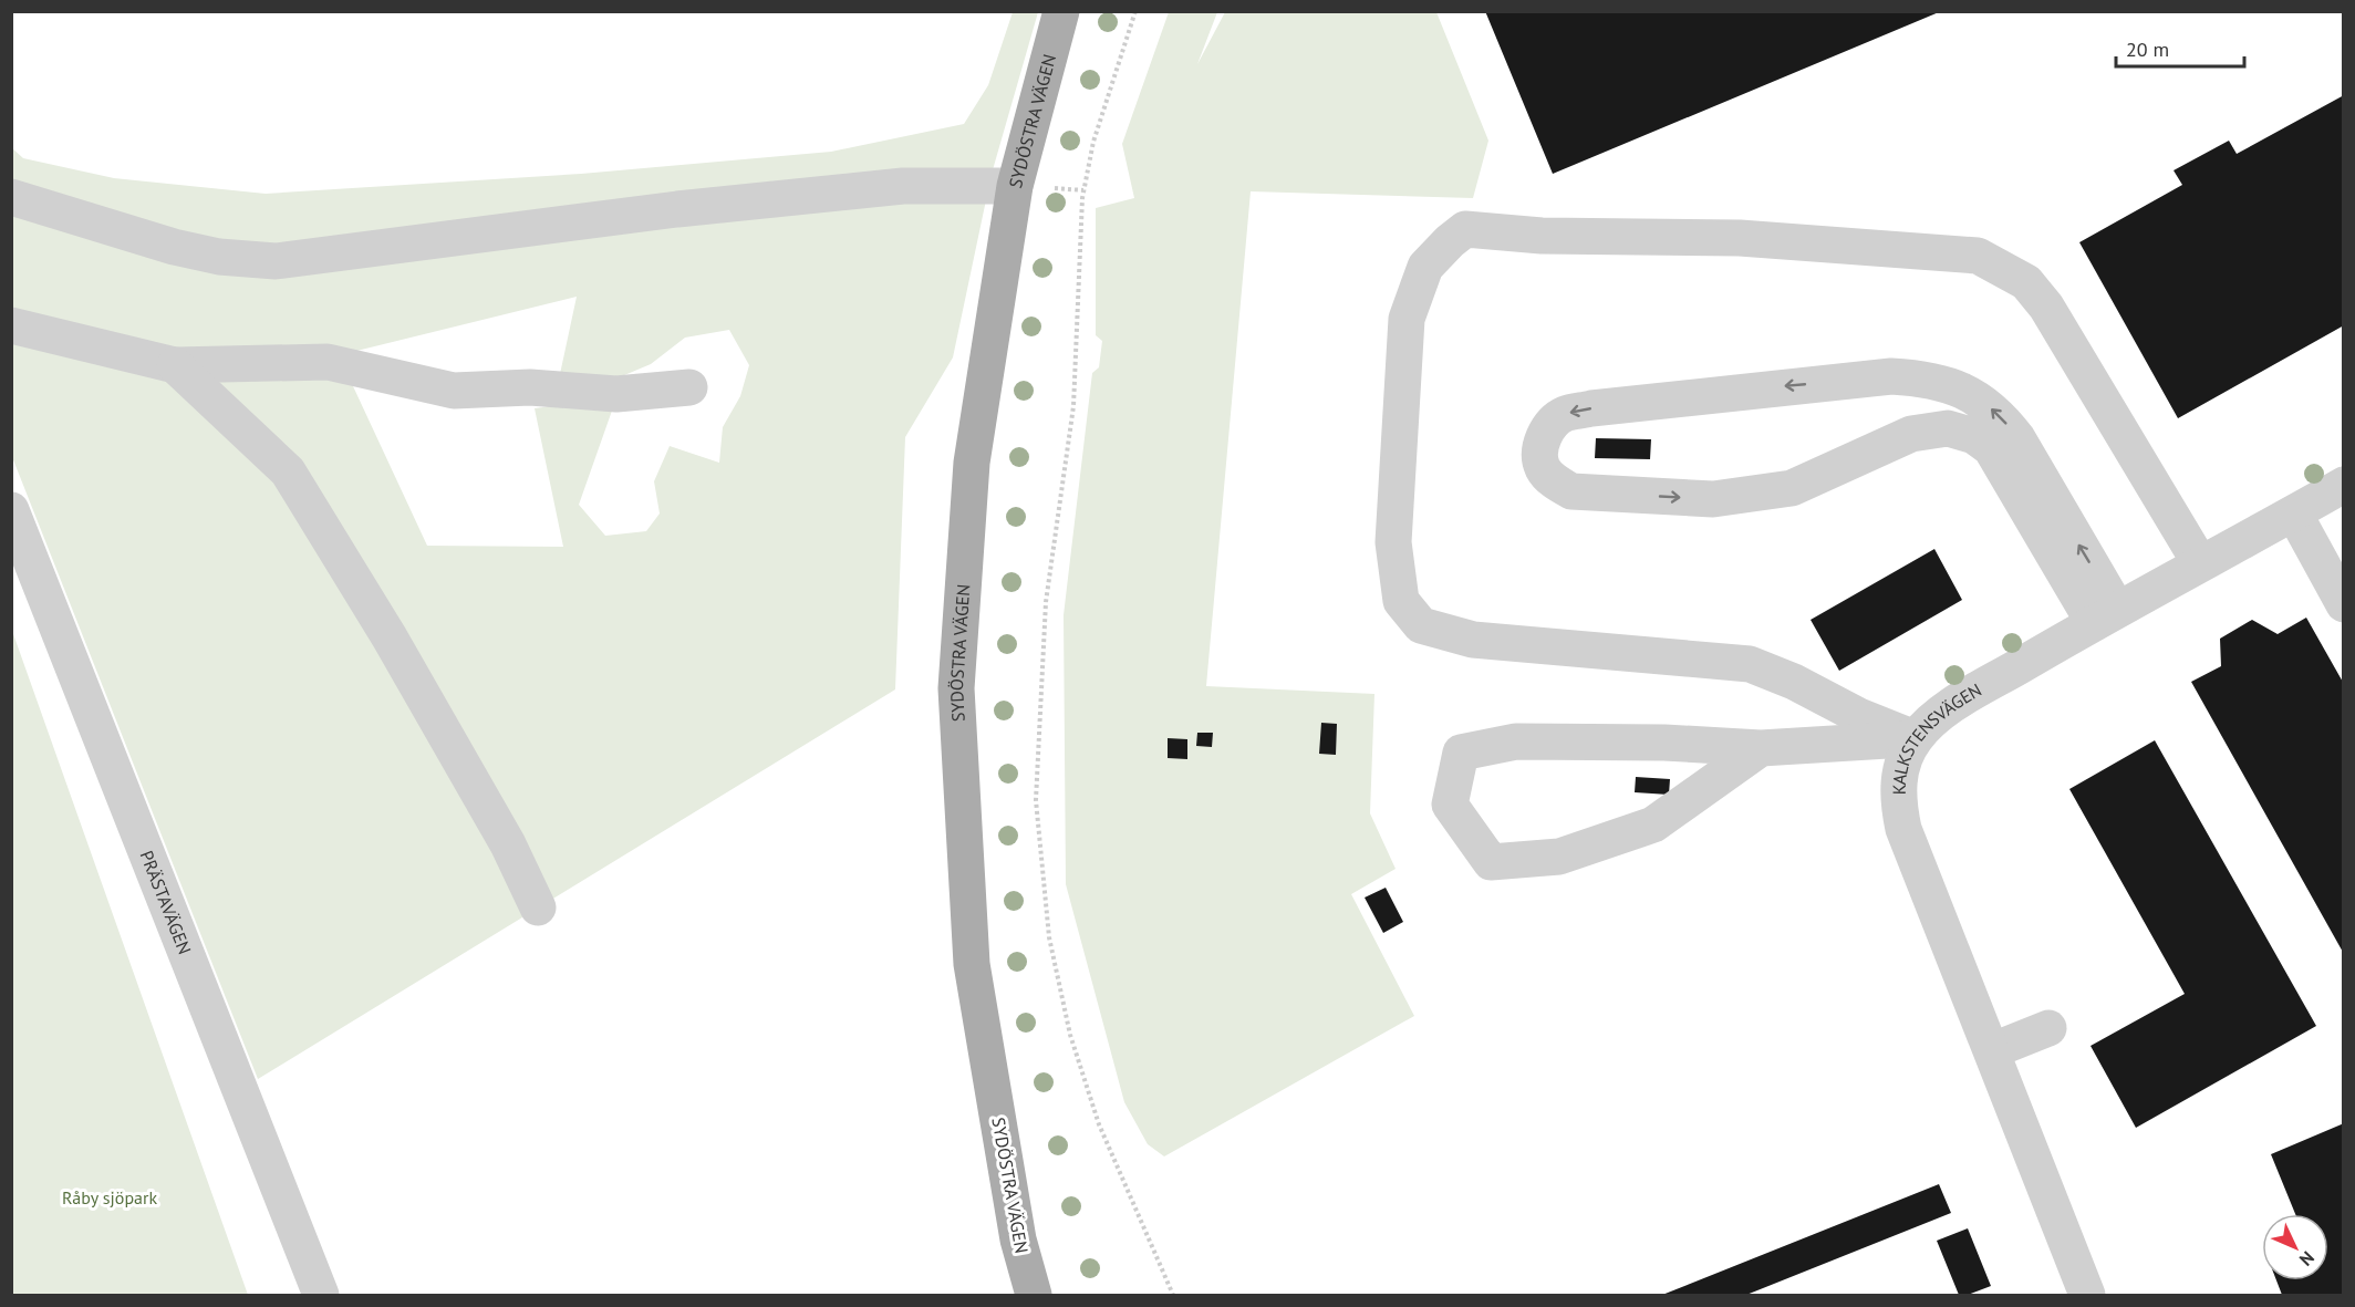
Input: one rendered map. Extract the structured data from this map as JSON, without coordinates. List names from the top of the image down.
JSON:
{
  "streets": {
    "main road": ["SYDÖSTRA VÄGEN"],
    "street": ["KALKSTENSVÄGEN", "PRÄSTAVÄGEN"]
  },
  "parks": ["Råby sjöpark"],
  "scale_bar": "20 m",
  "north": "bottom right"
}
